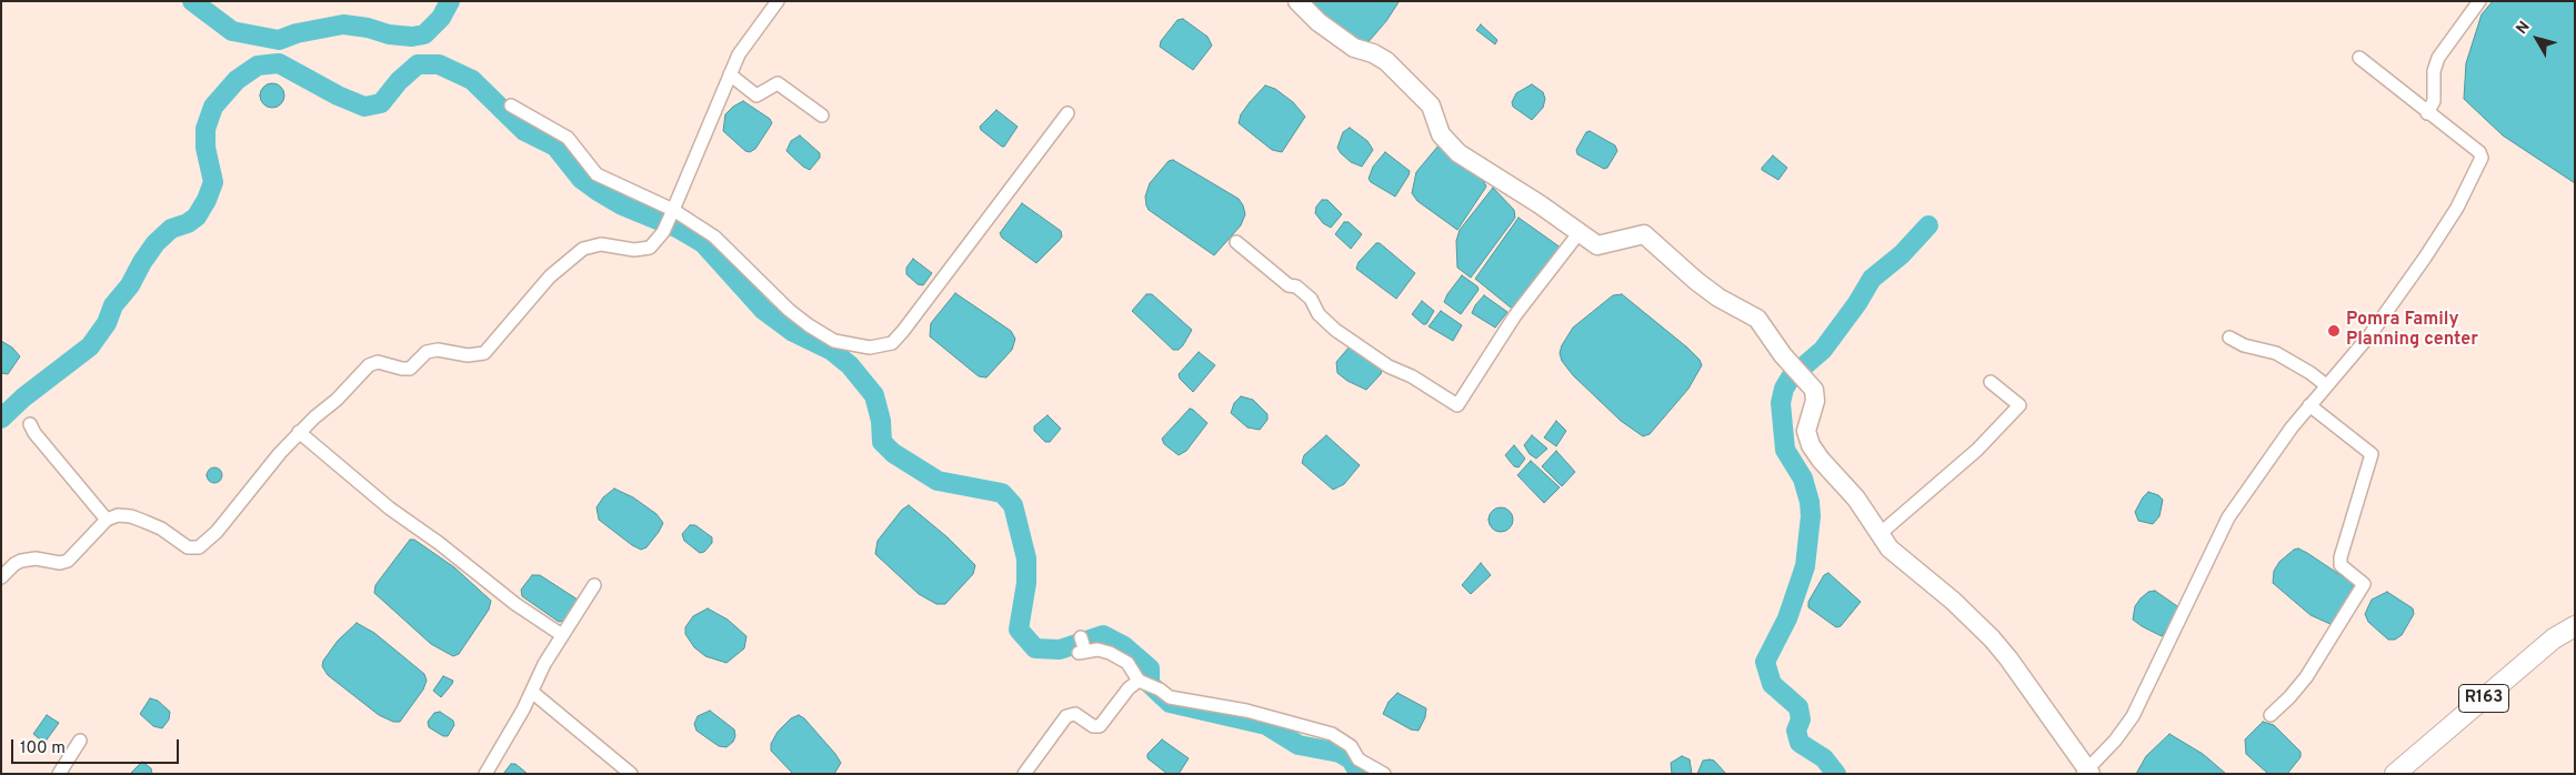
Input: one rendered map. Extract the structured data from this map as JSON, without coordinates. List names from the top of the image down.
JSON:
{
  "streets": {
    "main road": ["R163"]
  },
  "places": ["Pomra Family Planning center"],
  "scale_bar": "100 m",
  "north": "top left"
}
